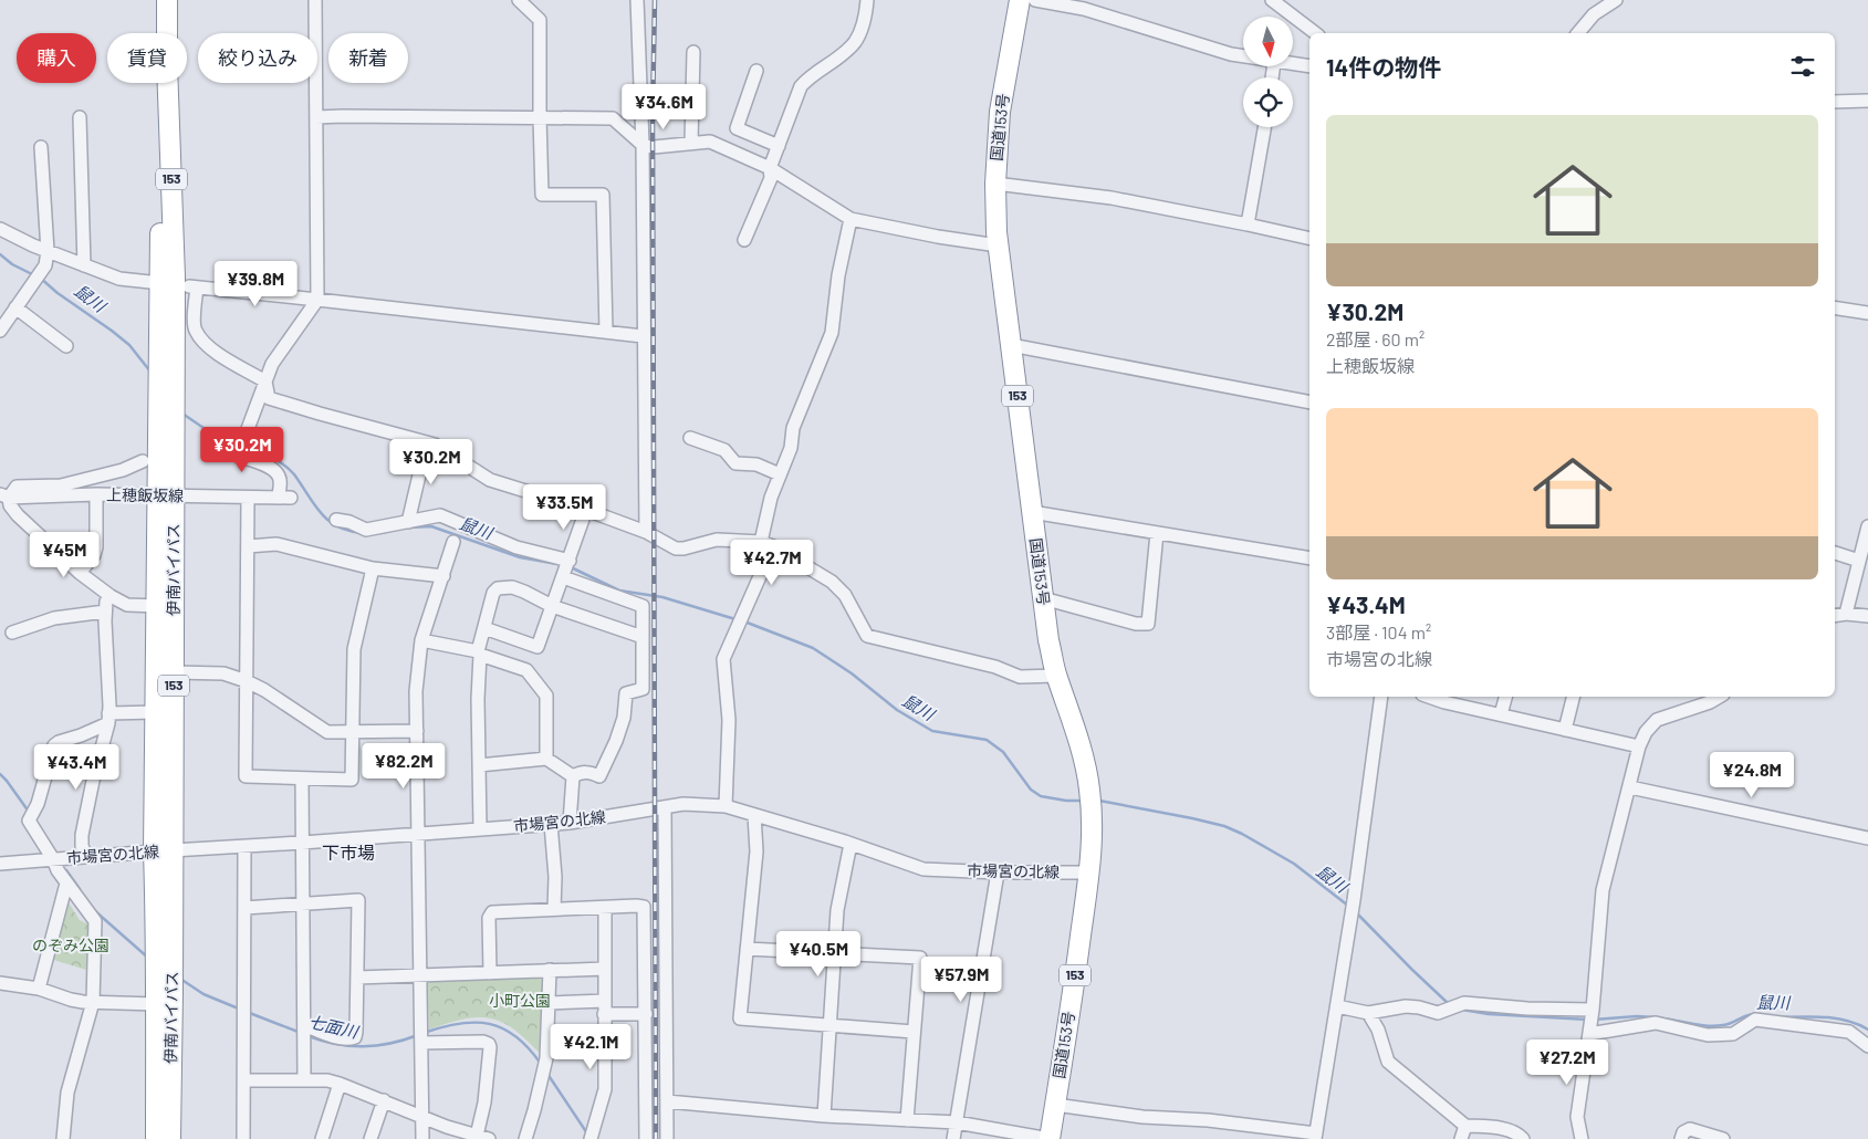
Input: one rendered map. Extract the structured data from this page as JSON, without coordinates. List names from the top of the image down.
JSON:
{
  "streets": {
    "highway": ["国道153号", "153", "伊南バイパス"],
    "street": ["上穂飯坂線", "市場宮の北線"]
  },
  "crossings": [
    ["国道153号", "市場宮の北線"],
    ["上穂飯坂線", "伊南バイパス"],
    ["伊南バイパス", "市場宮の北線"]
  ],
  "districts": ["下市場"],
  "water": ["鼠川", "七面川"],
  "parks": ["のぞみ公園", "小町公園"],
  "north": "bottom",
  "page": {
    "chip": [
      "購入",
      "賃貸",
      "絞り込み",
      "新着"
    ],
    "heading": "14件の物件",
    "price": [
      "¥34.6M",
      "¥39.8M",
      "¥30.2M",
      "¥30.2M",
      "¥33.5M",
      "¥45M",
      "¥42.7M",
      "¥82.2M",
      "¥43.4M",
      "¥24.8M",
      "¥40.5M",
      "¥57.9M",
      "¥42.1M",
      "¥27.2M"
    ],
    "list": [
      {
        "name": "¥30.2M",
        "note": "2部屋 · 60 m² · 上穂飯坂線"
      },
      {
        "name": "¥43.4M",
        "note": "3部屋 · 104 m² · 市場宮の北線"
      }
    ]
  }
}
